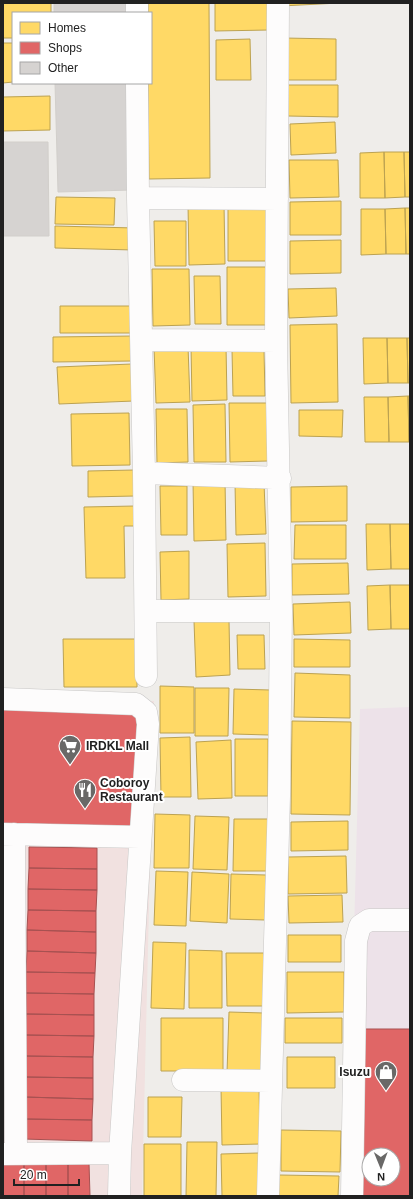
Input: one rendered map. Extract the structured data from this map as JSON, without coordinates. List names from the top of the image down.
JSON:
{
  "places": {
    "supermarket": ["IRDKL Mall"],
    "restaurant": ["Coboroy Restaurant"],
    "shop": ["Isuzu"]
  },
  "legend": ["Homes", "Shops", "Other"],
  "scale_bar": "20 m",
  "north": "bottom"
}
